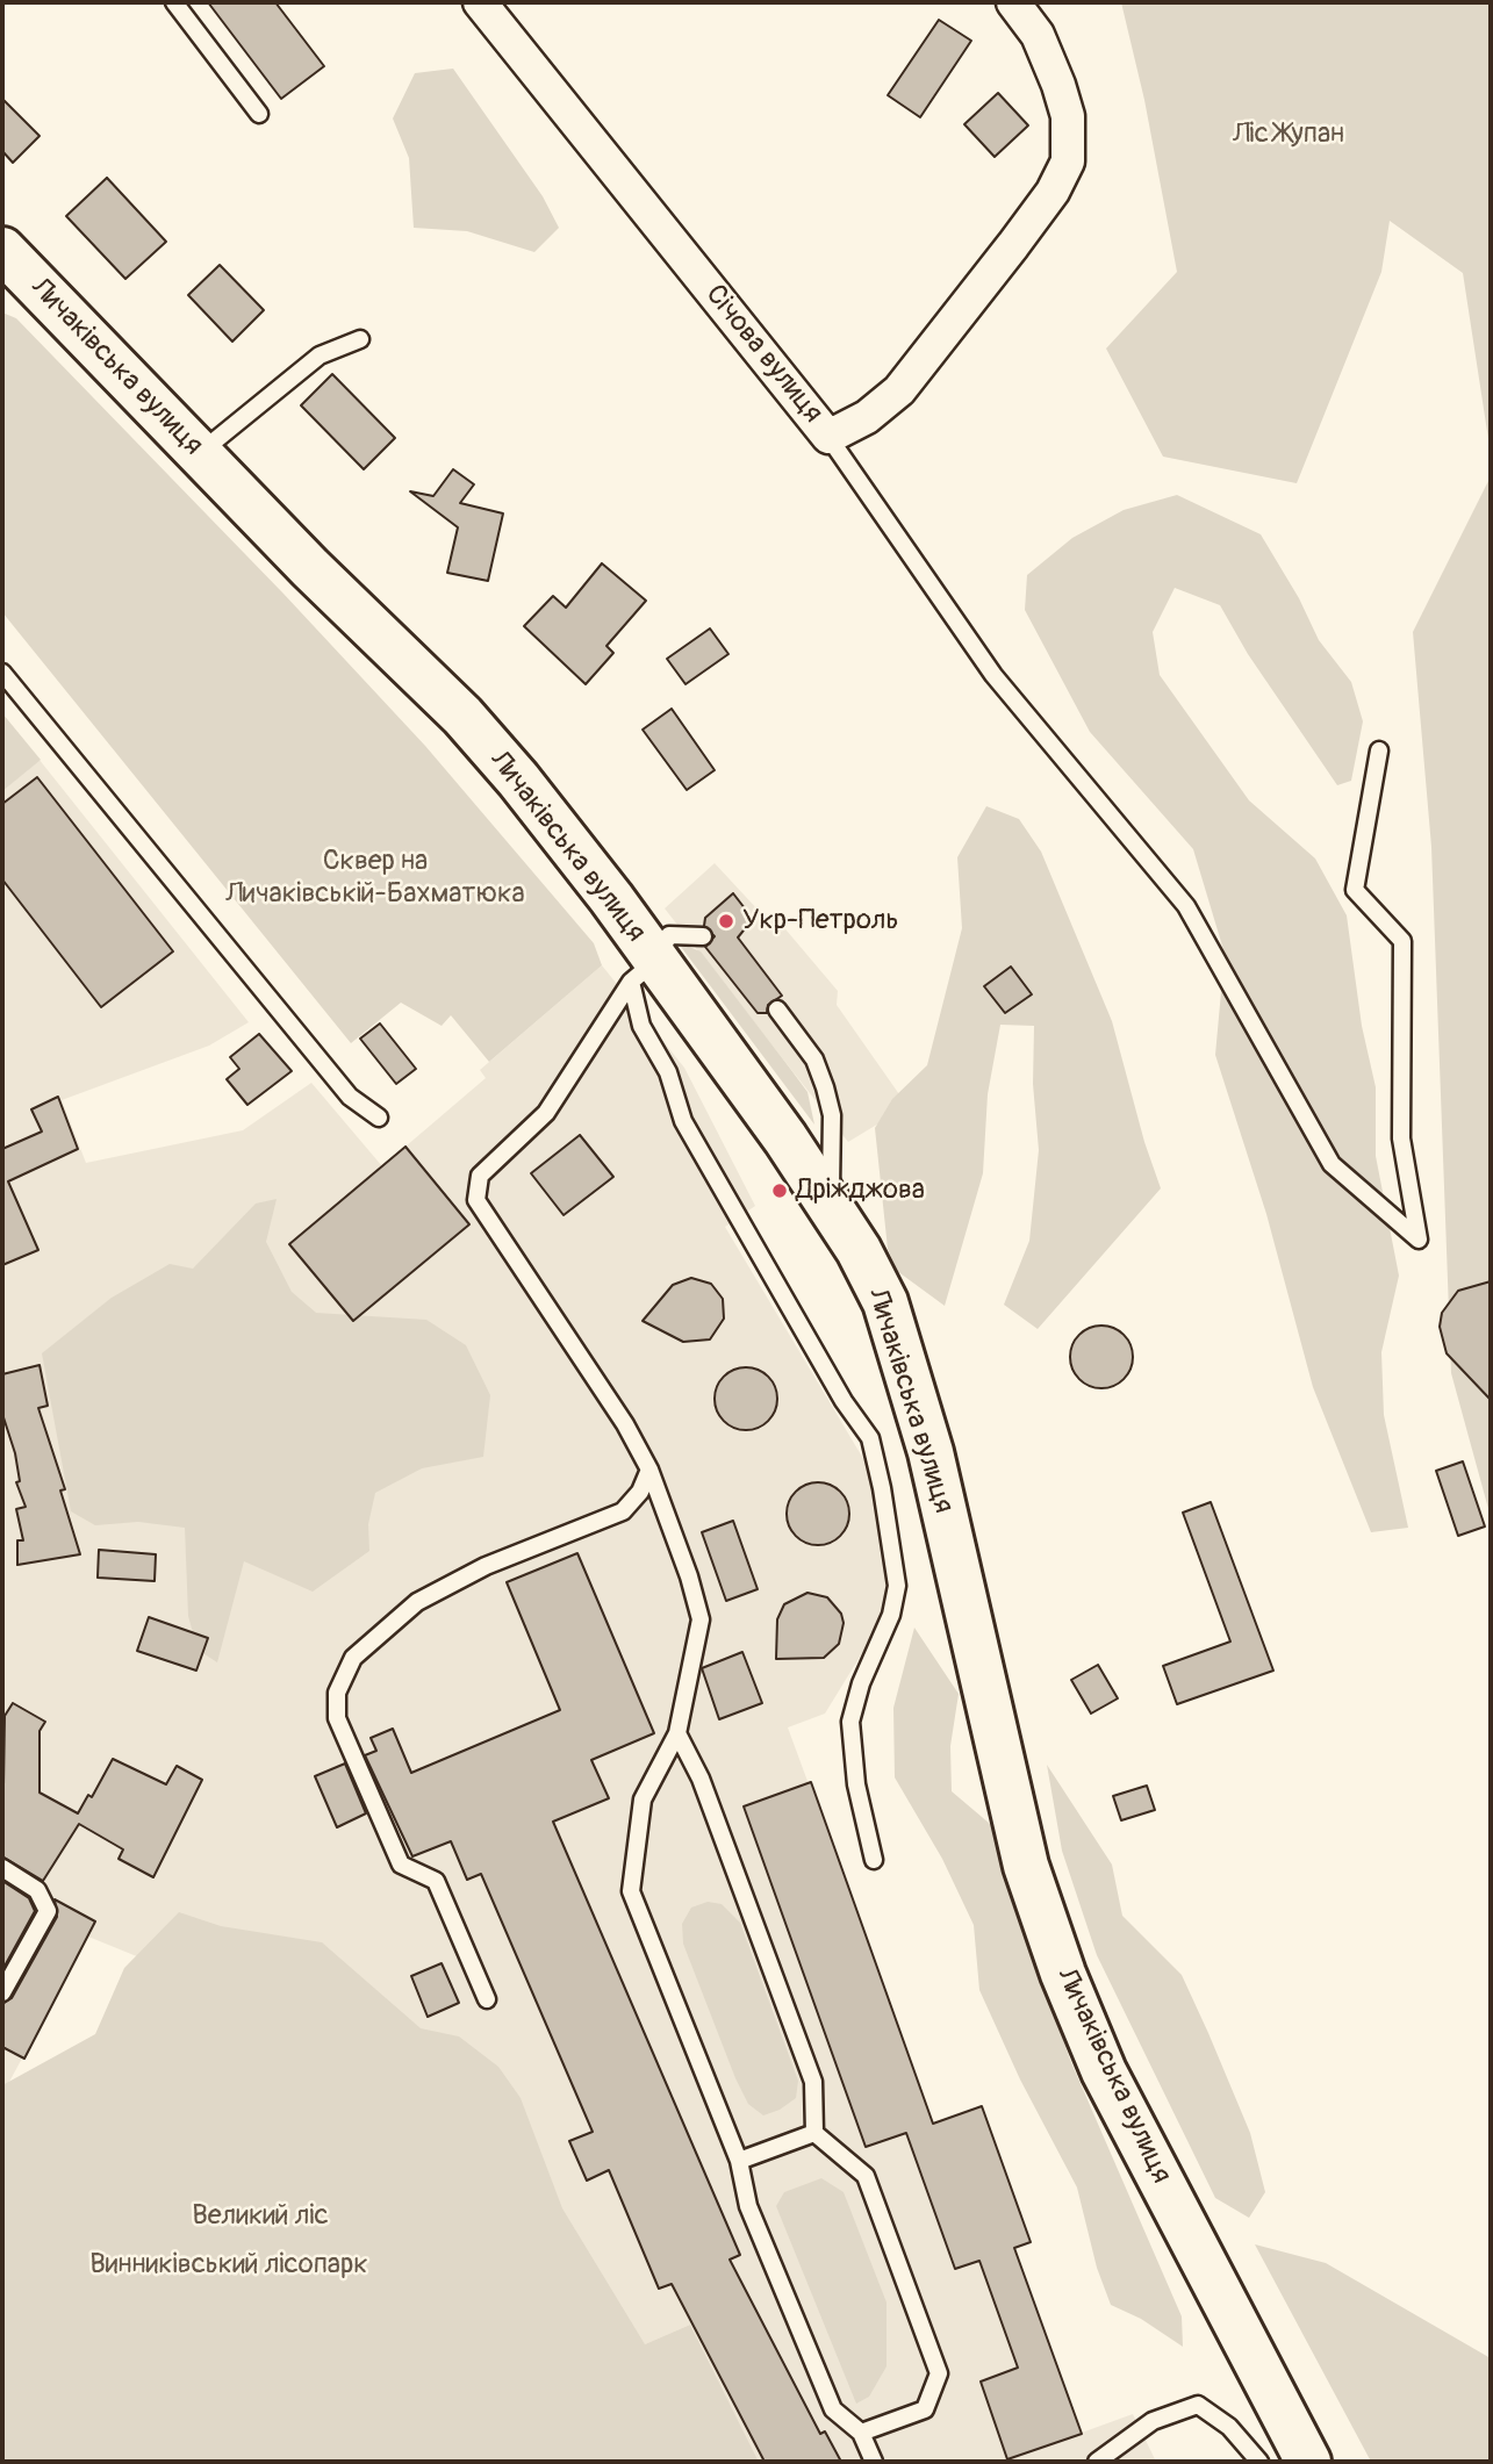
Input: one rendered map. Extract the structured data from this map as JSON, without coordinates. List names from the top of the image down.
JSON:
{
  "streets": {
    "main road": ["Личаківська вулиця"],
    "street": ["Січова вулиця"]
  },
  "parks": [
    "Ліс Жупан",
    "Сквер на Личаківській-Бахматюка",
    "Великий ліс",
    "Винниківський лісопарк"
  ],
  "places": ["Укр-Петроль", "Дріжджова"]
}
